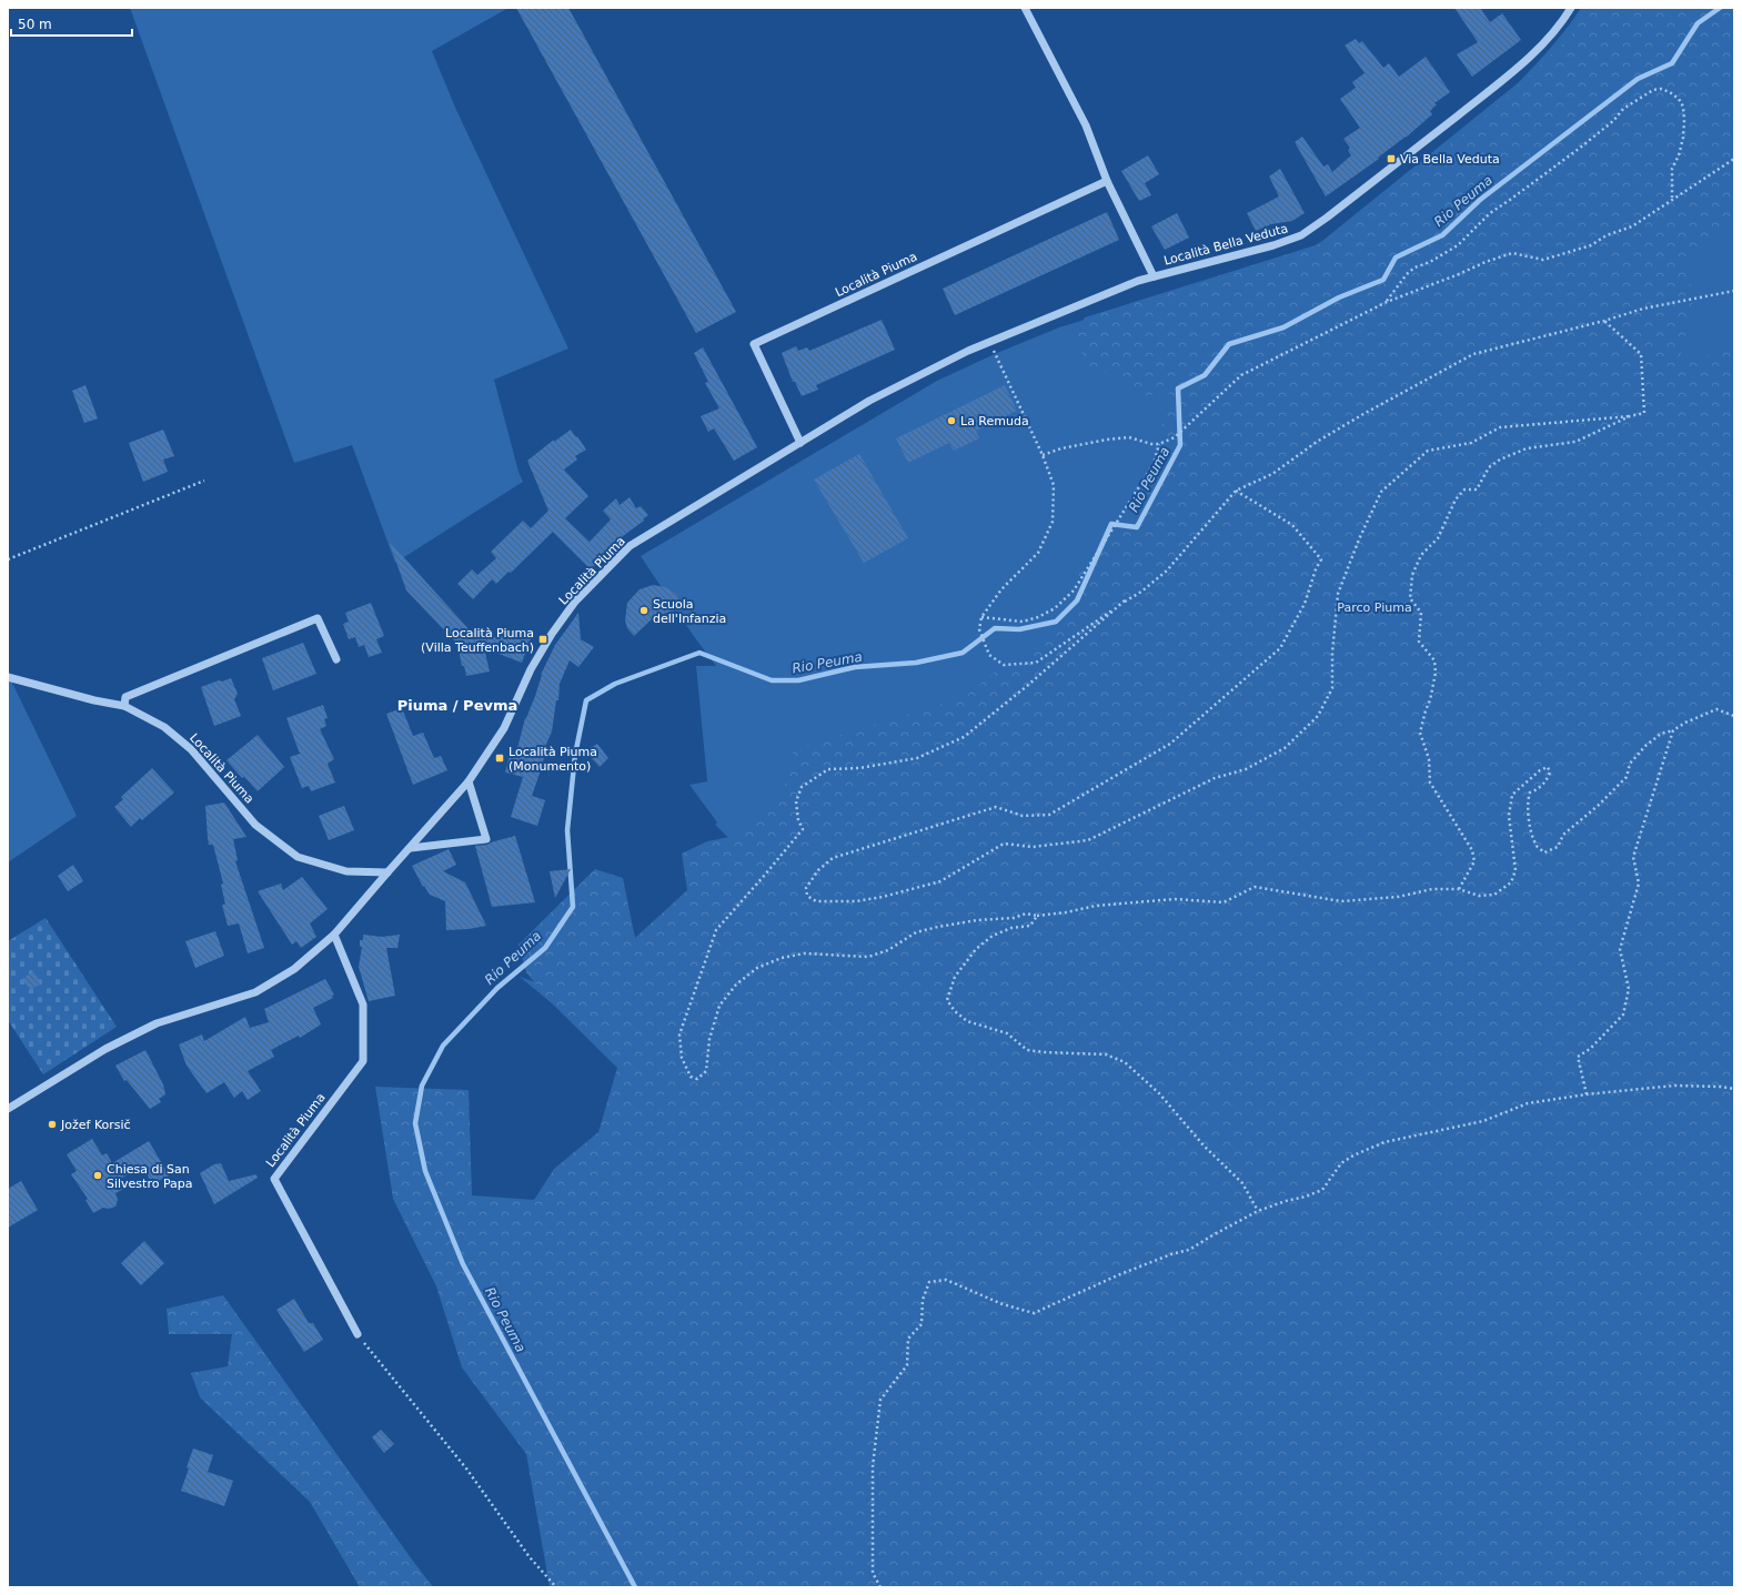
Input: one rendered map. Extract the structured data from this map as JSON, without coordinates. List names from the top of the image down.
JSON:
{
  "streets": {
    "street": ["Località Bella Veduta", "Località Piuma"]
  },
  "crossings": [
    ["Località Bella Veduta", "Località Piuma"]
  ],
  "districts": ["Piuma / Pevma"],
  "water": ["Rio Peuma"],
  "parks": ["Parco Piuma"],
  "places": {
    "transit": ["Via Bella Veduta", "Località Piuma (Villa Teuffenbach)", "Località Piuma (Monumento)"],
    "other": [
      "La Remuda",
      "Scuola dell'Infanzia",
      "Jožef Korsič",
      "Chiesa di San Silvestro Papa"
    ]
  },
  "scale_bar": "50 m"
}
